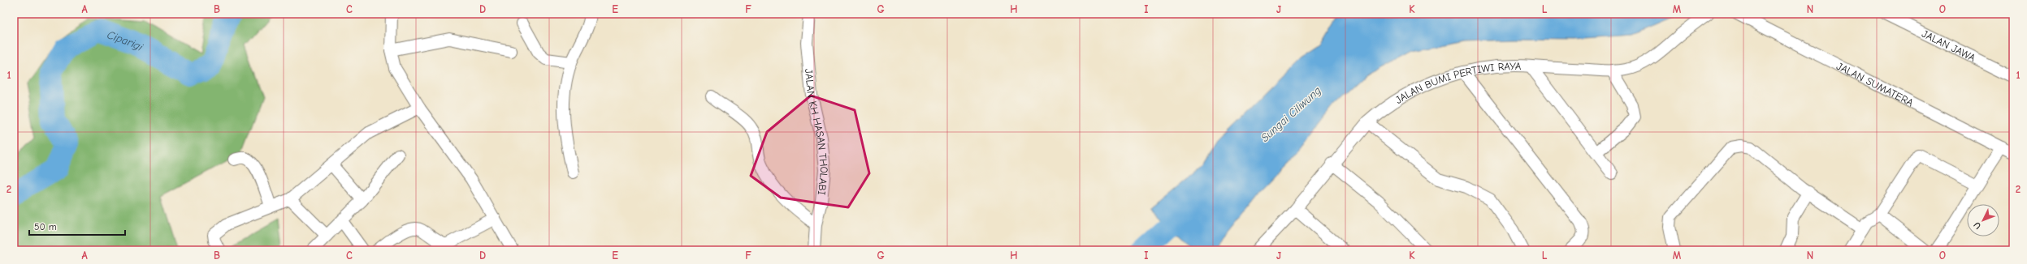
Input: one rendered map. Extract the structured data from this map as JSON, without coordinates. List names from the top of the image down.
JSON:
{
  "streets": {
    "street": [
      "JALAN JAWA",
      "JALAN SUMATERA",
      "JALAN BUMI PERTIWI RAYA",
      "JALAN KH HASAN THOLABI"
    ]
  },
  "water": ["Ciparigi", "Sungai Ciliwung"],
  "scale_bar": "50 m",
  "north": "bottom left",
  "grid": {
    "columns": [
      "A",
      "B",
      "C",
      "D",
      "E",
      "F",
      "G",
      "H",
      "I",
      "J",
      "K",
      "L",
      "M",
      "N",
      "O"
    ],
    "rows": ["1", "2"]
  }
}
